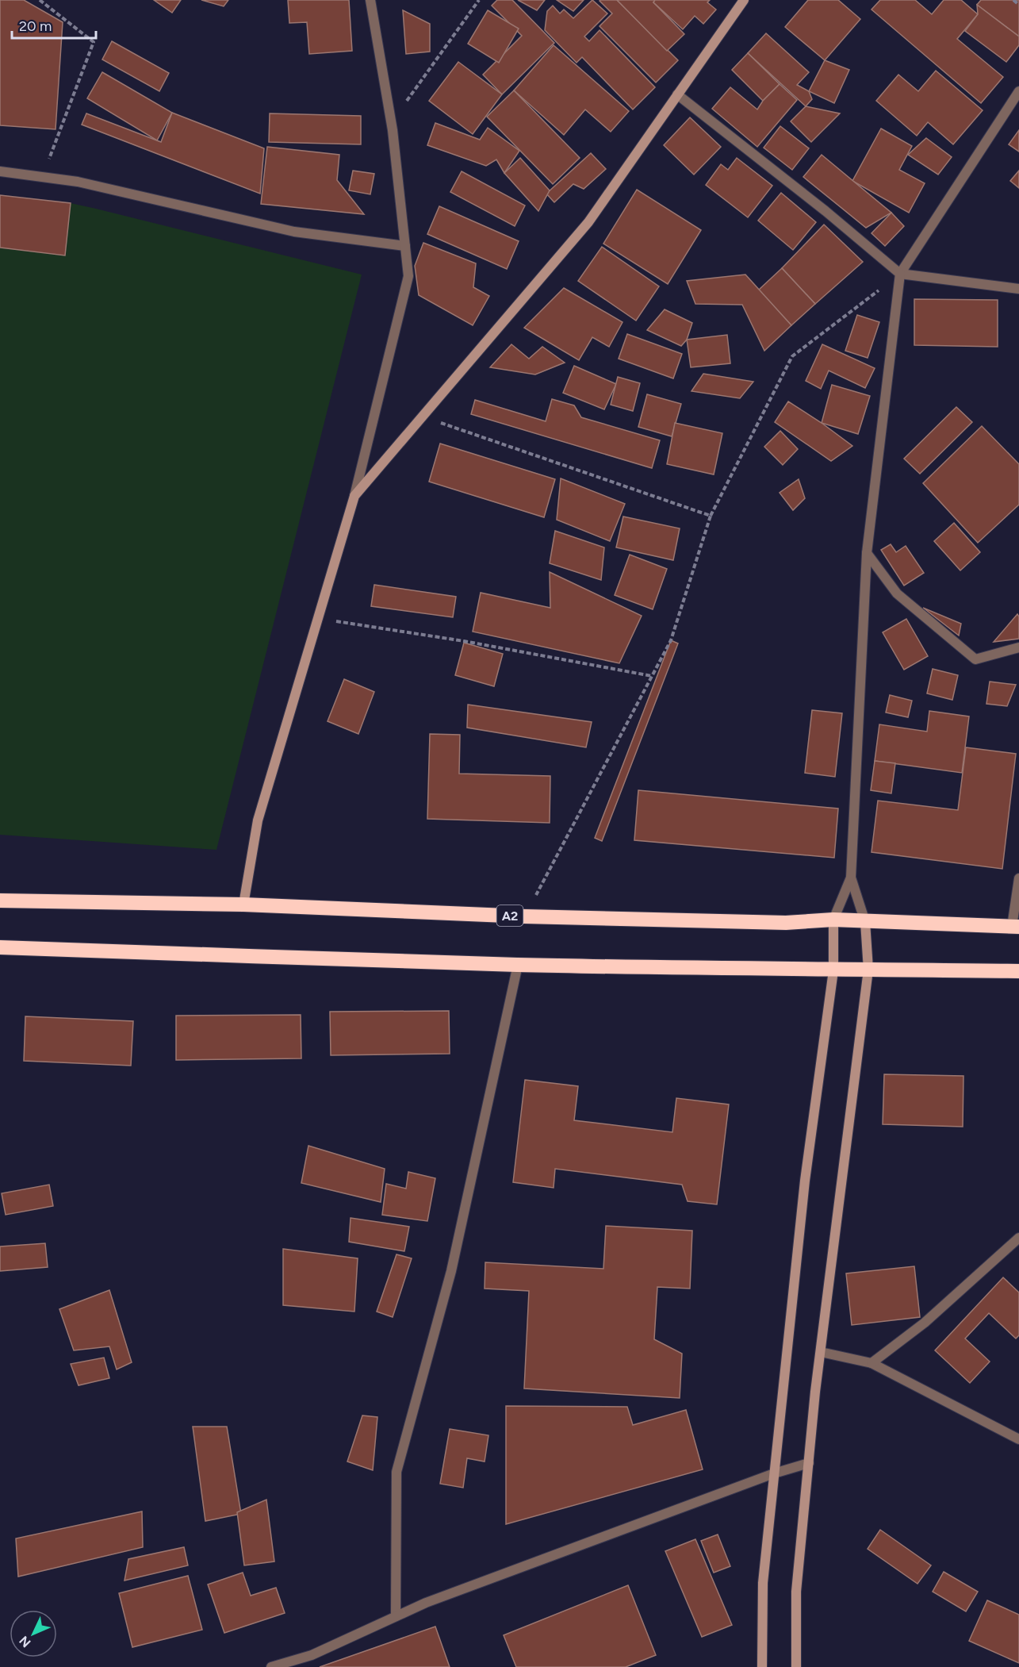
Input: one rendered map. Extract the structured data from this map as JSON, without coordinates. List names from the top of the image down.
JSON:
{
  "streets": {
    "highway": ["A2"]
  },
  "scale_bar": "20 m",
  "north": "bottom left"
}
